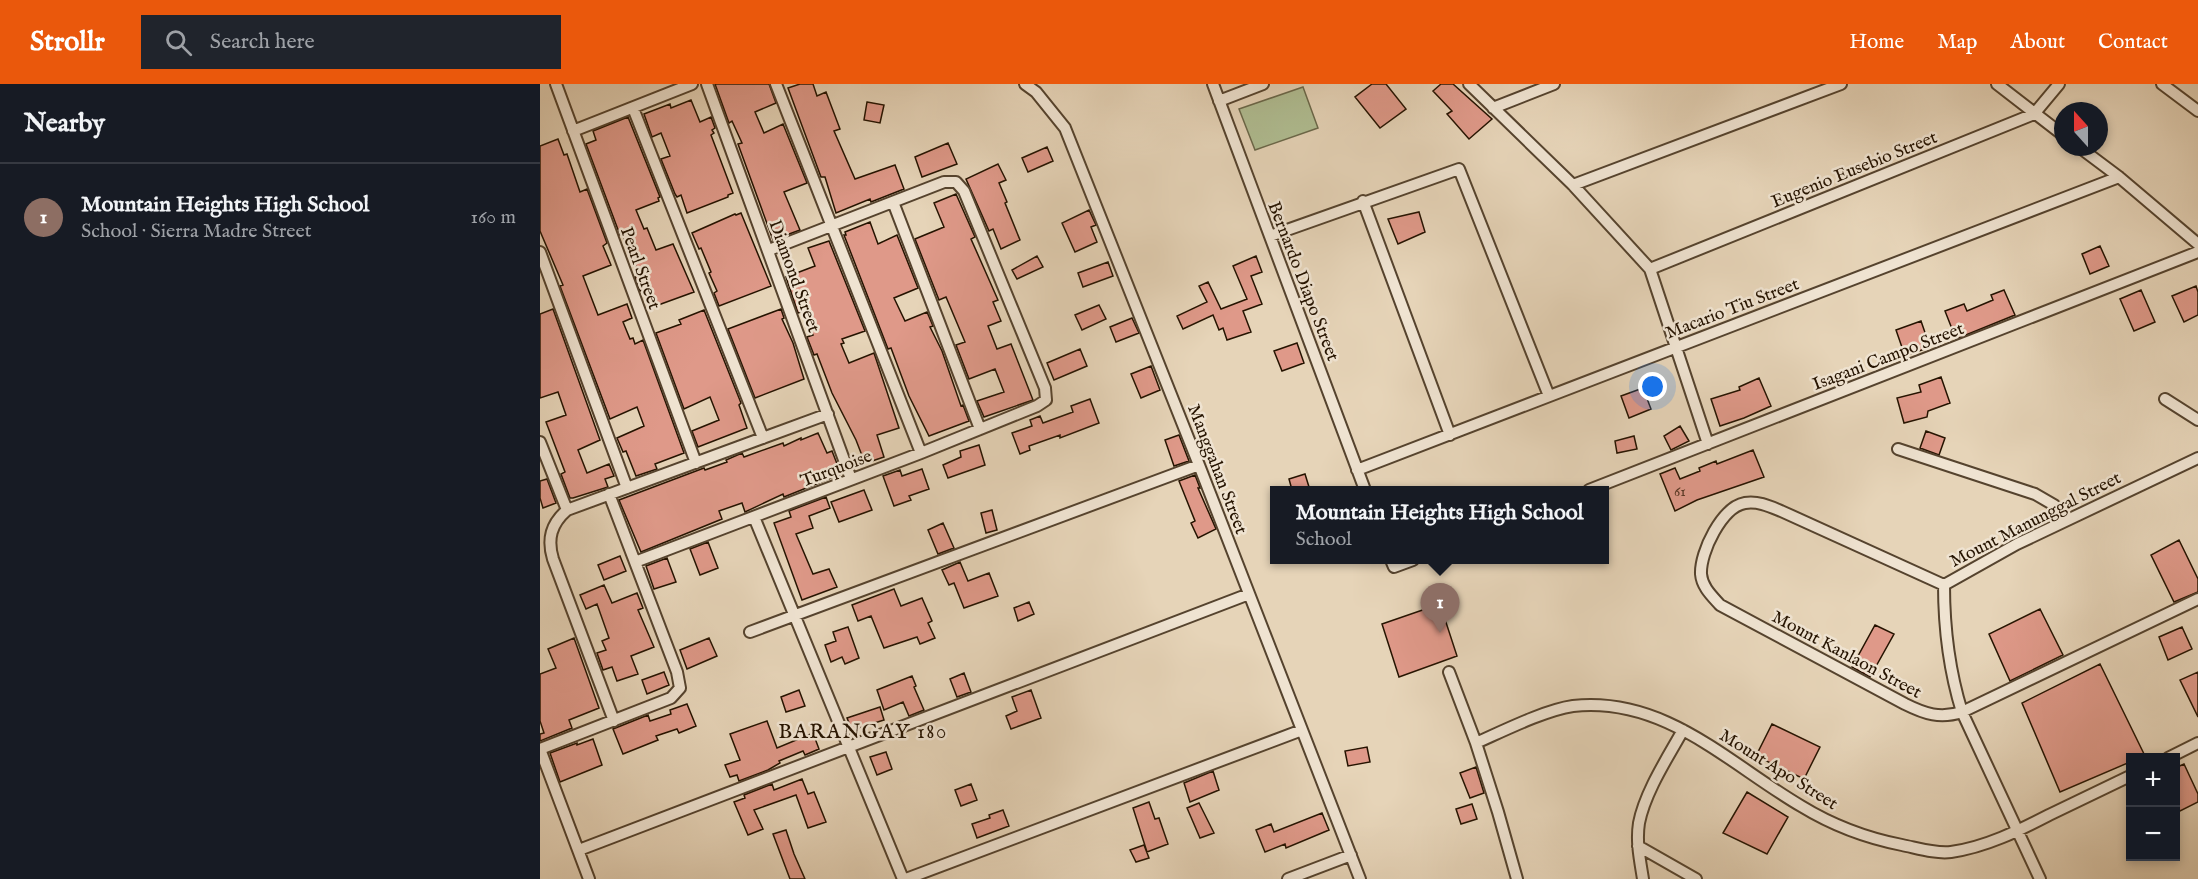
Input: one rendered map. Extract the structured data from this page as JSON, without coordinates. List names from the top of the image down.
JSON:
{
  "streets": {
    "street": [
      "Eugenio Eusebio Street",
      "Pearl Street",
      "Diamond Street",
      "Bernardo Diapo Street",
      "Macario Tiu Street",
      "Isagani Campo Street",
      "Turquoise",
      "Manggahan Street",
      "Mount Manunggal Street",
      "Mount Kanlaon Street",
      "Mount Apo Street"
    ]
  },
  "crossings": [
    ["Diamond Street", "Turquoise"],
    ["Bernardo Diapo Street", "Macario Tiu Street"],
    ["Mount Manunggal Street", "Mount Kanlaon Street"],
    ["Mount Manunggal Street", "Mount Apo Street"]
  ],
  "districts": ["BARANGAY 180"],
  "house_numbers": ["61"],
  "north": "top",
  "page": {
    "header": "Strollr",
    "search": "Search here",
    "nav": [
      "Home",
      "Map",
      "About",
      "Contact"
    ],
    "heading": "Nearby",
    "list": [
      {
        "mark": "1",
        "name": "Mountain Heights High School",
        "note": "School · Sierra Madre Street",
        "value": "160 m"
      }
    ],
    "popup": ["Mountain Heights High School", "School"],
    "pins": "1",
    "map_buttons": ["+", "−"]
  }
}
